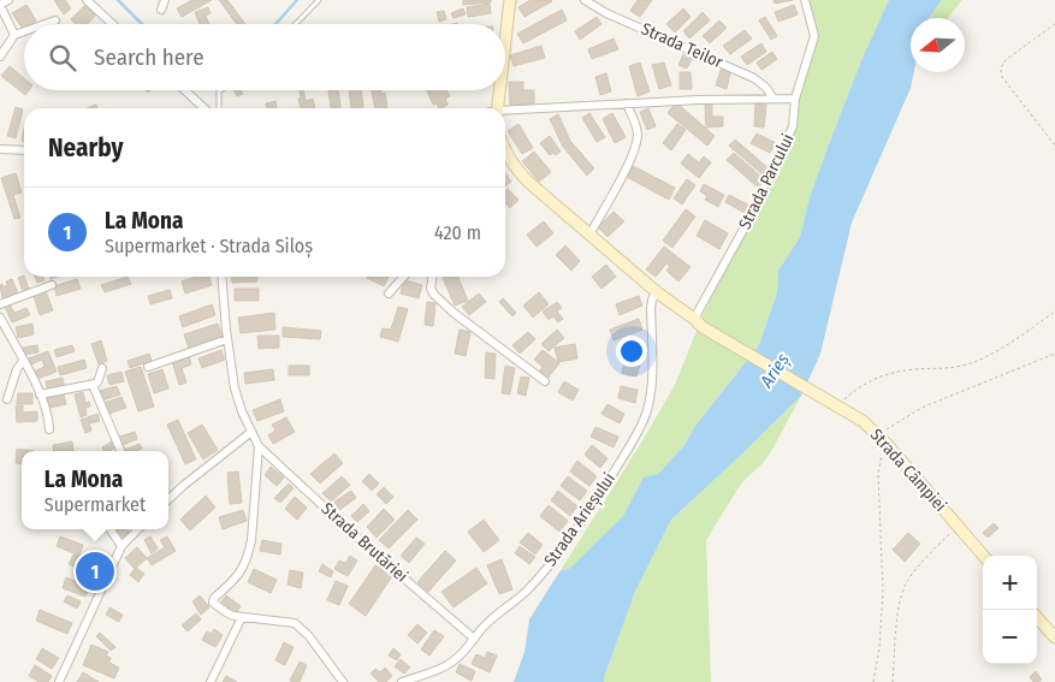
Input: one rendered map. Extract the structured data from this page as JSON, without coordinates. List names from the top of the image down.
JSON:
{
  "streets": {
    "main road": ["Strada Câmpiei"],
    "street": [
      "Strada Teilor",
      "Strada Parcului",
      "Strada Arieșului",
      "Strada Brutăriei"
    ]
  },
  "crossings": [
    ["Strada Parcului", "Strada Câmpiei"],
    ["Strada Câmpiei", "Strada Arieșului"],
    ["Strada Arieșului", "Strada Brutăriei"]
  ],
  "water": ["Arieș"],
  "north": "left",
  "page": {
    "search": "Search here",
    "heading": "Nearby",
    "list": [
      {
        "mark": "1",
        "name": "La Mona",
        "note": "Supermarket · Strada Siloș",
        "value": "420 m"
      }
    ],
    "popup": ["La Mona", "Supermarket"],
    "pins": "1",
    "map_buttons": ["+", "−"]
  }
}
